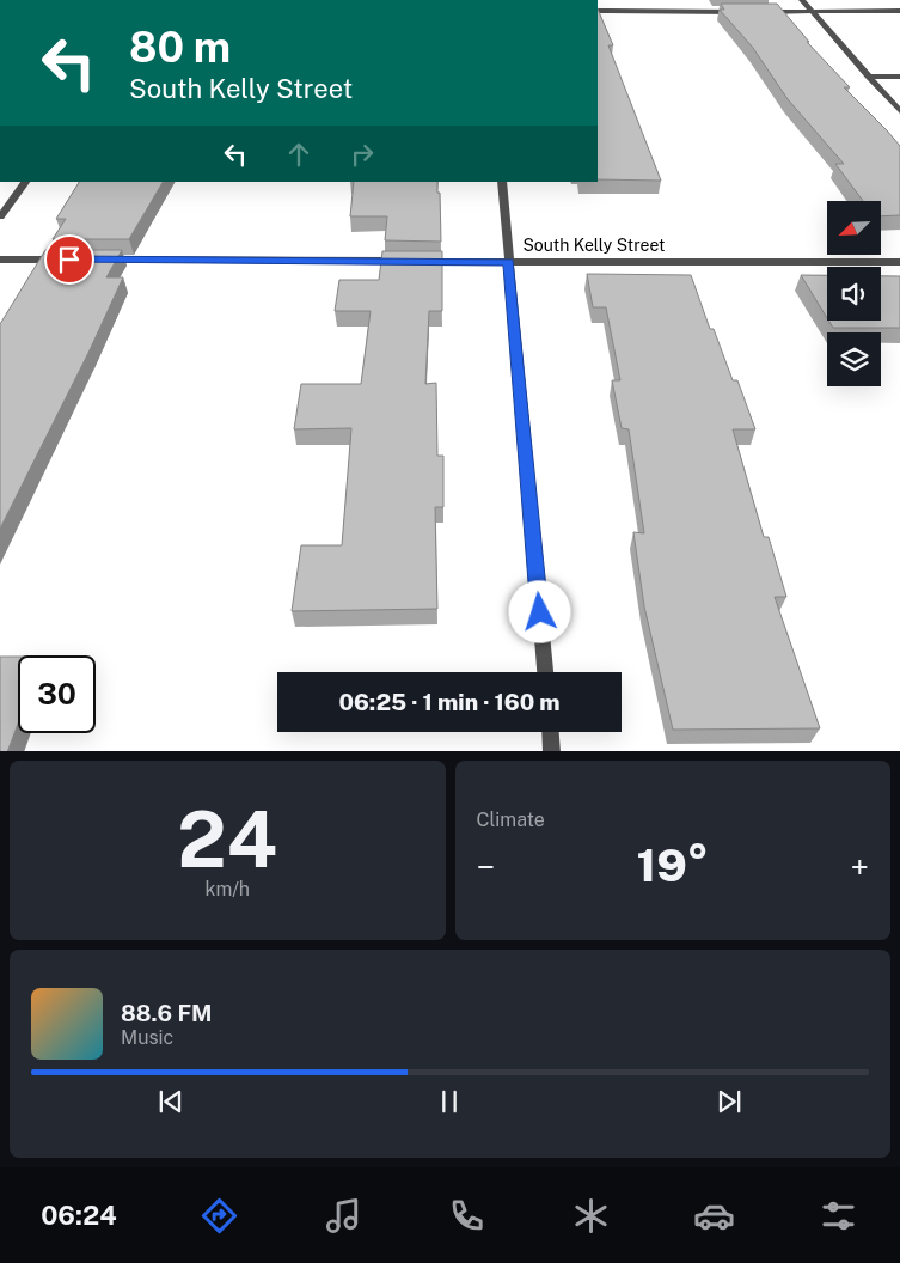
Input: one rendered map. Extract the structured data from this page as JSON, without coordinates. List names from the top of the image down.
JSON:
{
  "streets": {
    "street": ["South Kelly Street"]
  },
  "north": "bottom left",
  "page": {
    "turn": ["80 m", "South Kelly Street"],
    "limit": "30",
    "trip": "06:25 · 1 min · 160 m",
    "tile": [
      ["24", "km/h"],
      "Climate"
    ],
    "heat": ["−", "19°", "+"],
    "song": ["88.6 FM", "Music"],
    "tabs": "06:24"
  }
}
